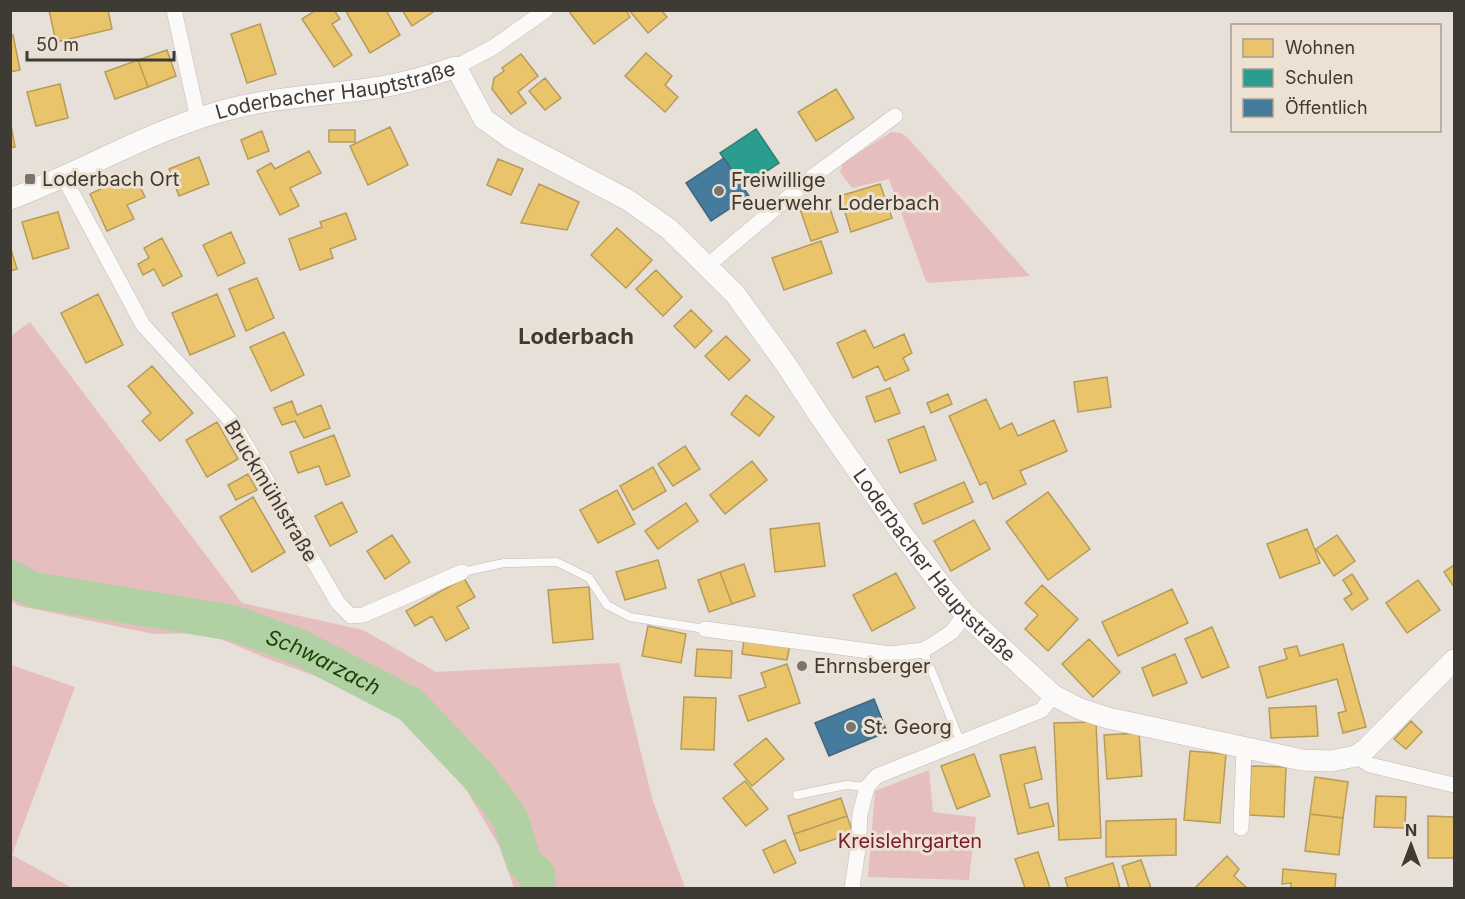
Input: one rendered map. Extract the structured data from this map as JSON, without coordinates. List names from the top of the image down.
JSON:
{
  "streets": {
    "street": ["Loderbacher Hauptstraße", "Bruckmühlstraße"]
  },
  "crossings": [
    ["Loderbacher Hauptstraße", "Bruckmühlstraße"]
  ],
  "districts": ["Loderbach"],
  "water": ["Schwarzach"],
  "parks": ["Kreislehrgarten"],
  "places": {
    "transit": ["Loderbach Ort"],
    "other": ["Freiwillige Feuerwehr Loderbach", "Ehrnsberger", "St. Georg"]
  },
  "legend": ["Wohnen", "Schulen", "Öffentlich"],
  "scale_bar": "50 m",
  "north": "top"
}
